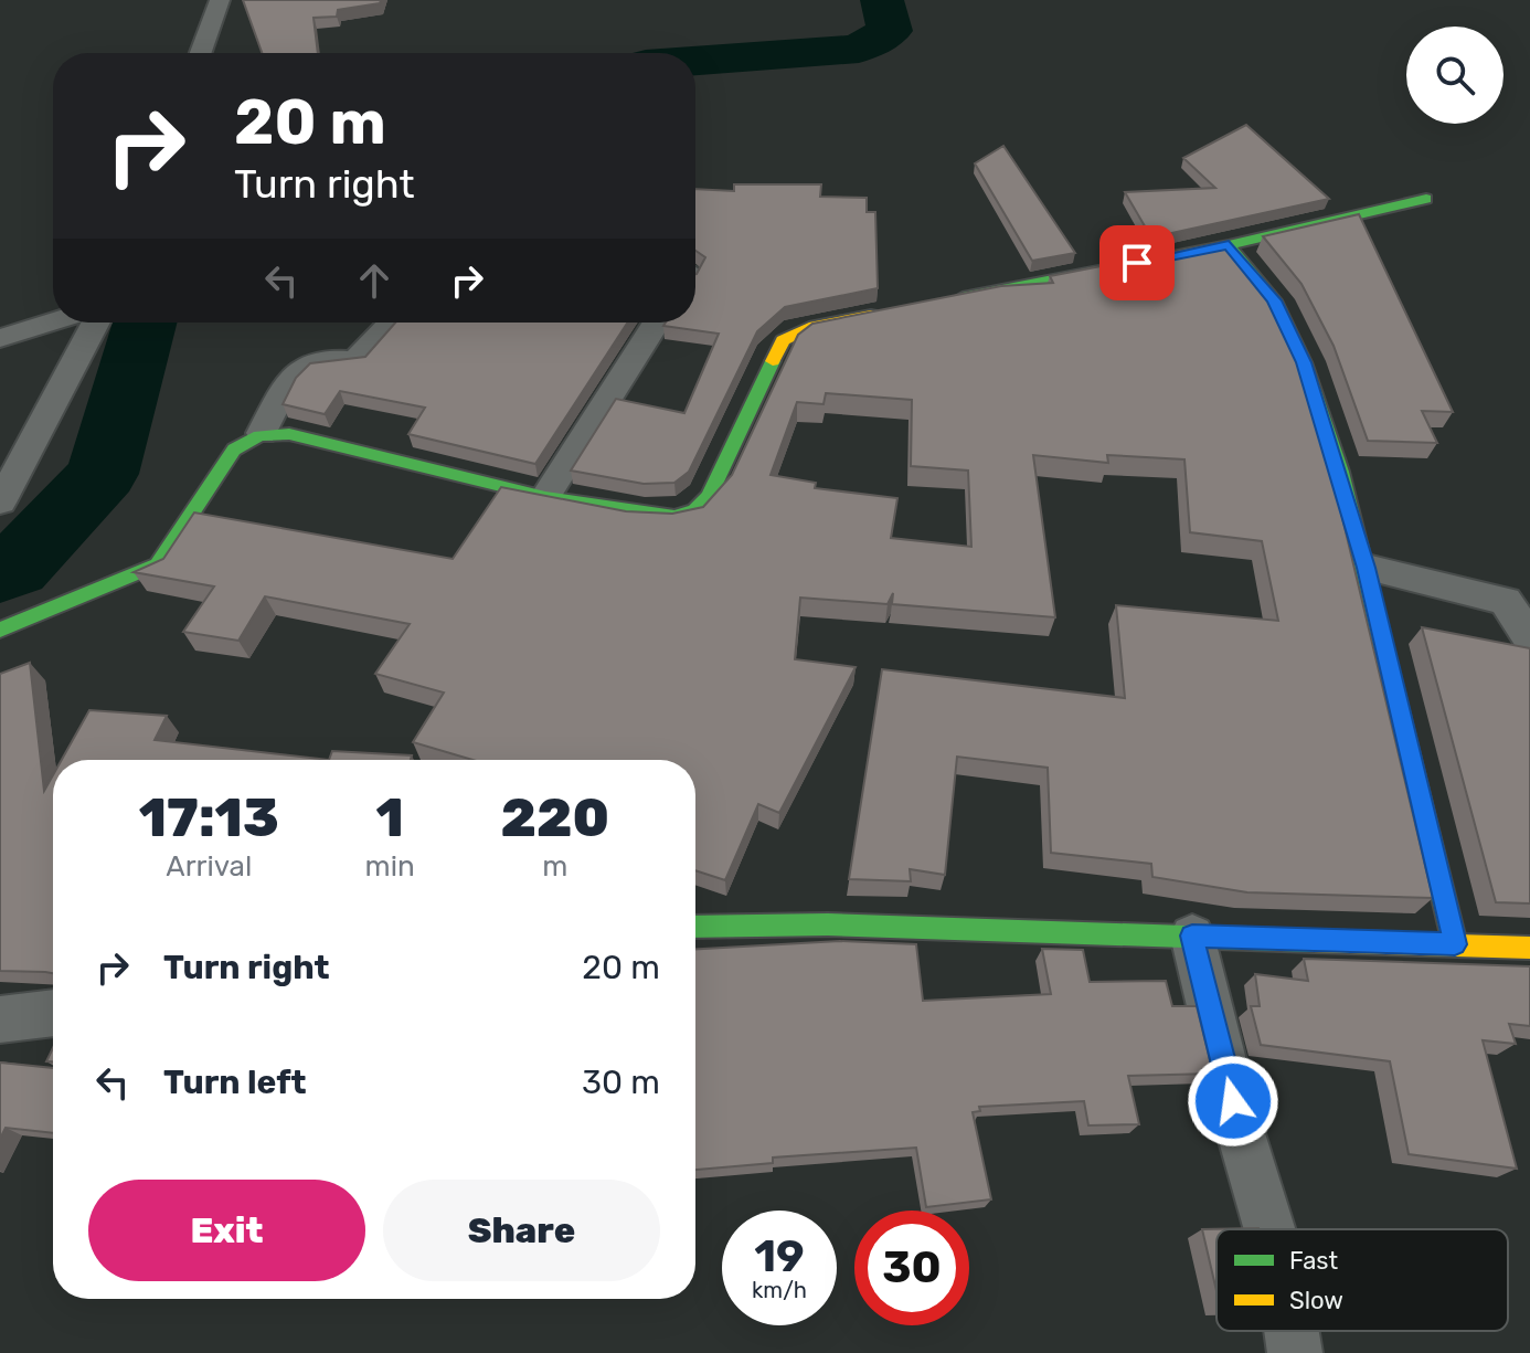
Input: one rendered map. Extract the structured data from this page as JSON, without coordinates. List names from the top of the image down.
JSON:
{
  "legend": ["Fast", "Slow"],
  "page": {
    "turn": ["20 m", "Turn right"],
    "eta": [
      "17:13",
      "Arrival",
      "1",
      "min",
      "220",
      "m"
    ],
    "list": [
      {
        "name": "Turn right",
        "value": "20 m"
      },
      {
        "name": "Turn left",
        "value": "30 m"
      }
    ],
    "buttons": ["Exit", "Share"],
    "speed": "19 km/h",
    "limit": "30"
  }
}
